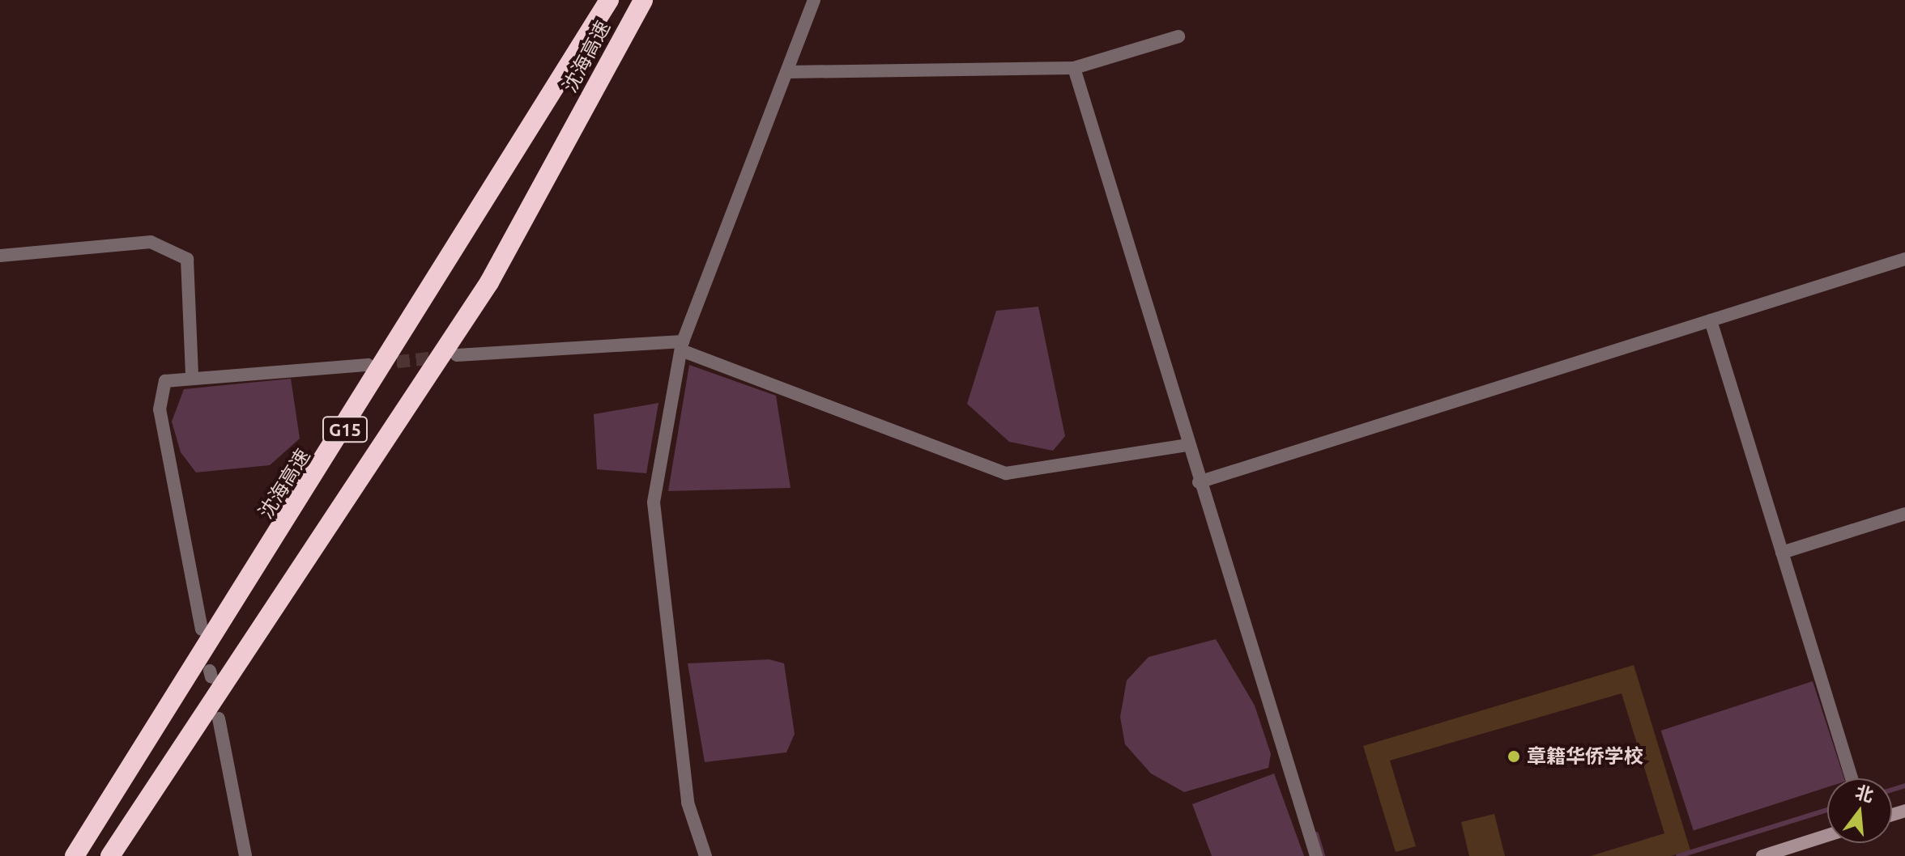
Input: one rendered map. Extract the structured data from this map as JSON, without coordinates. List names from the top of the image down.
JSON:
{
  "streets": {
    "highway": ["沈海高速", "G15"]
  },
  "places": ["章籍华侨学校"],
  "north": "top"
}
